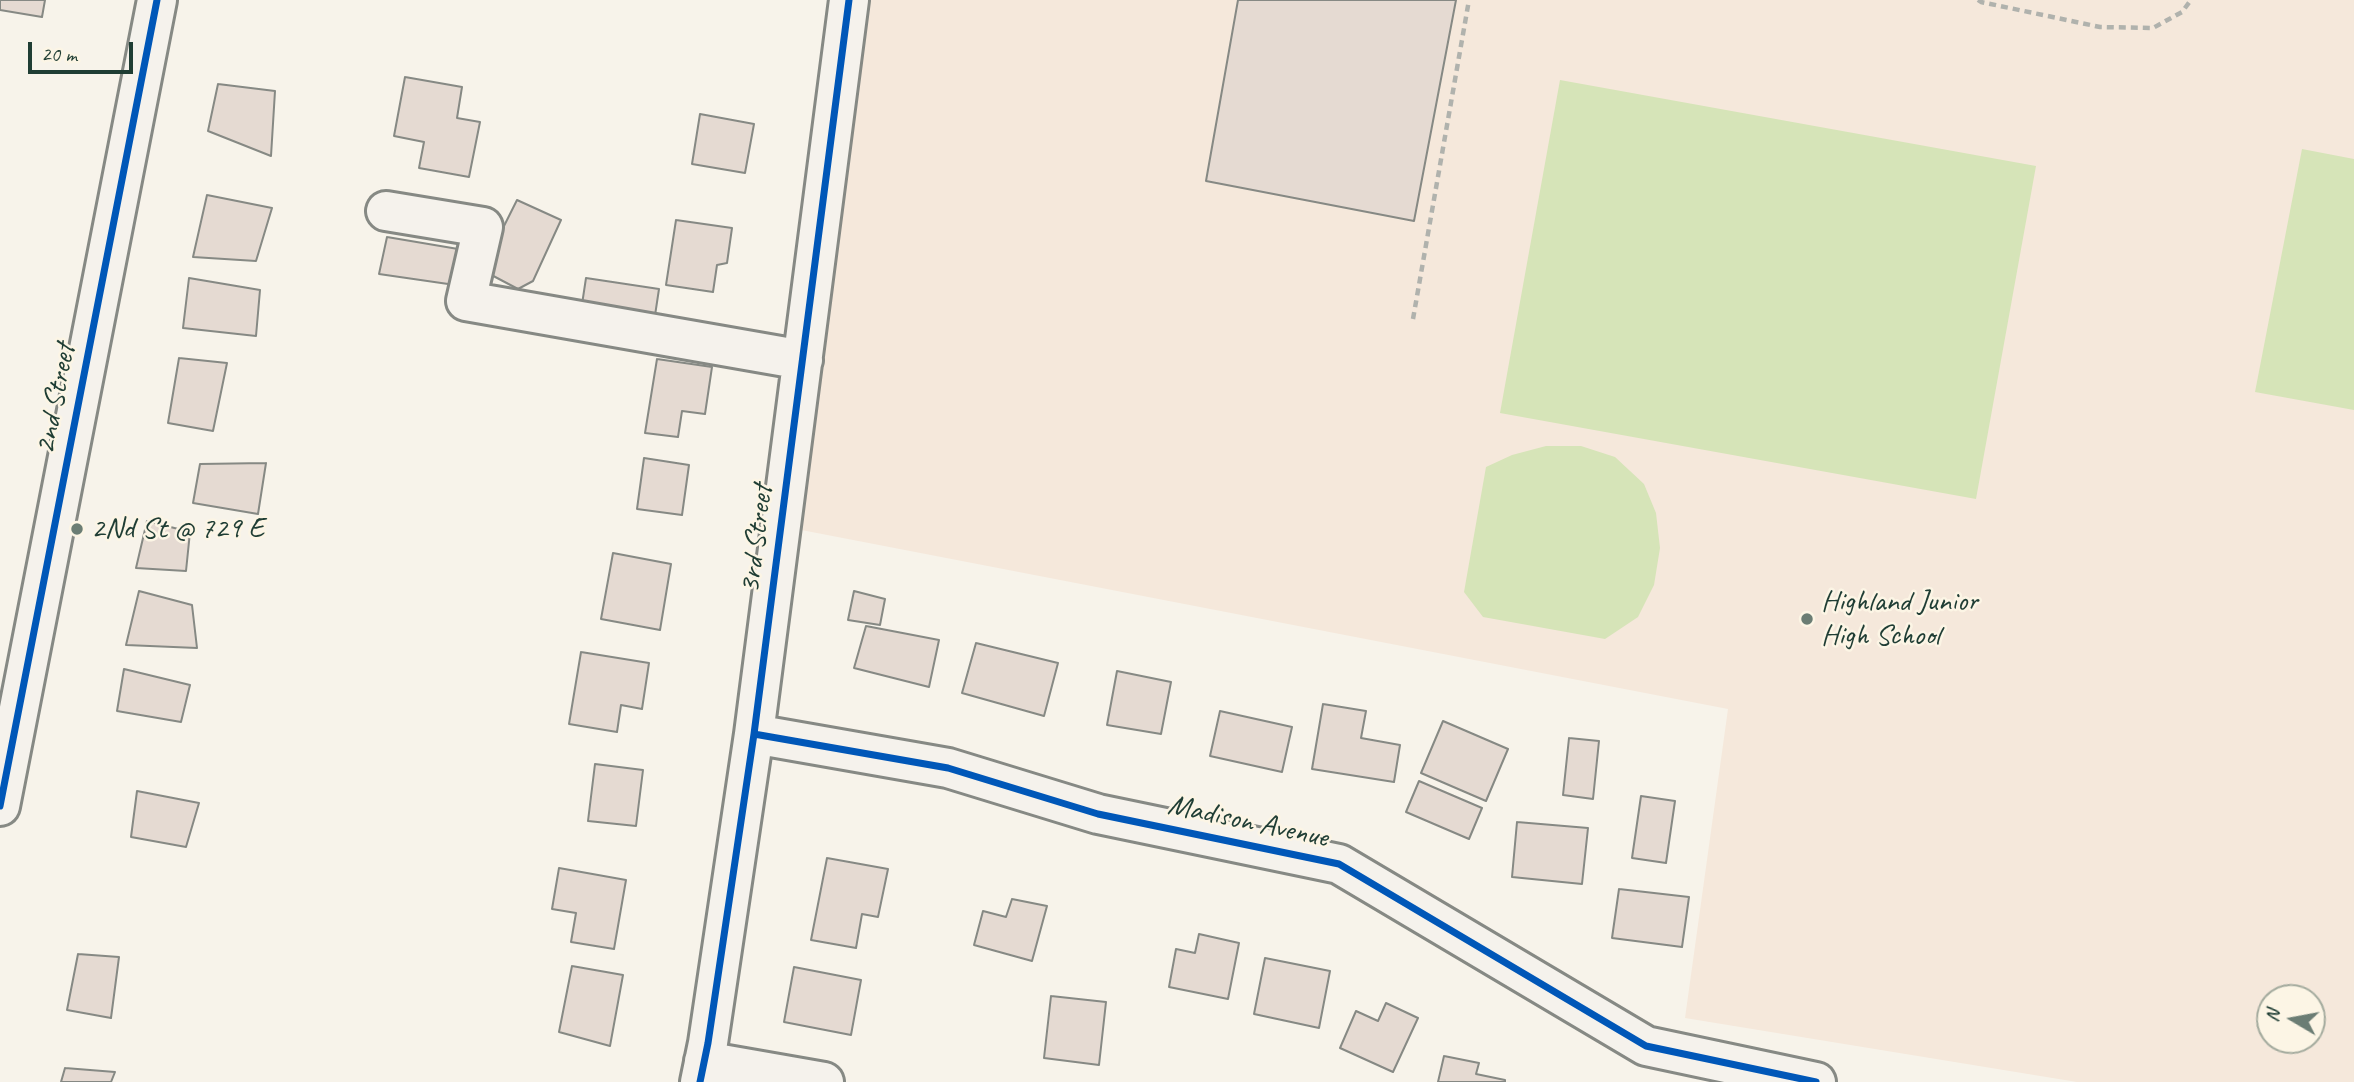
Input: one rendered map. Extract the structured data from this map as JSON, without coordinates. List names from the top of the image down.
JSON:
{
  "streets": {
    "street": ["2nd Street", "3rd Street", "Madison Avenue"]
  },
  "crossings": [
    ["3rd Street", "Madison Avenue"]
  ],
  "places": ["2Nd St @ 729 E", "Highland Junior High School"],
  "scale_bar": "20 m",
  "north": "left"
}
